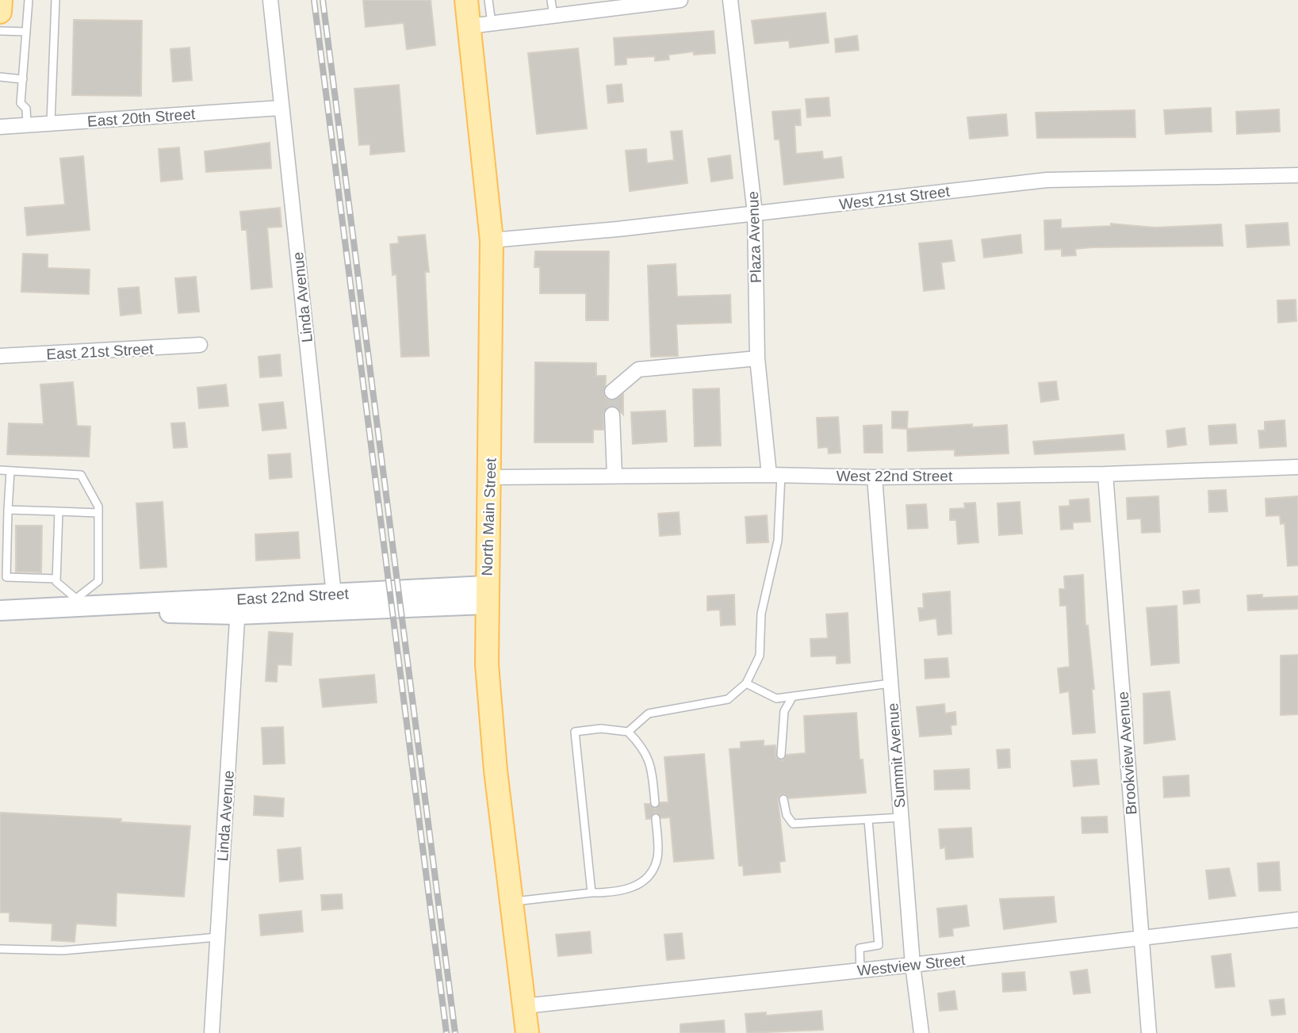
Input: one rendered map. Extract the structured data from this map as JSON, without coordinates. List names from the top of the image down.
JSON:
{
  "streets": {
    "main road": ["North Main Street", "East 22nd Street"],
    "street": [
      "East 20th Street",
      "West 21st Street",
      "Plaza Avenue",
      "Linda Avenue",
      "East 21st Street",
      "West 22nd Street",
      "Brookview Avenue",
      "Summit Avenue",
      "Westview Street"
    ]
  },
  "crossings": [
    ["East 20th Street", "Linda Avenue"],
    ["West 21st Street", "Plaza Avenue"],
    ["West 21st Street", "North Main Street"],
    ["Plaza Avenue", "West 22nd Street"],
    ["Linda Avenue", "East 22nd Street"],
    ["West 22nd Street", "North Main Street"],
    ["West 22nd Street", "Brookview Avenue"],
    ["West 22nd Street", "Summit Avenue"],
    ["North Main Street", "East 22nd Street"],
    ["North Main Street", "Westview Street"],
    ["Brookview Avenue", "Westview Street"],
    ["Summit Avenue", "Westview Street"]
  ]
}
